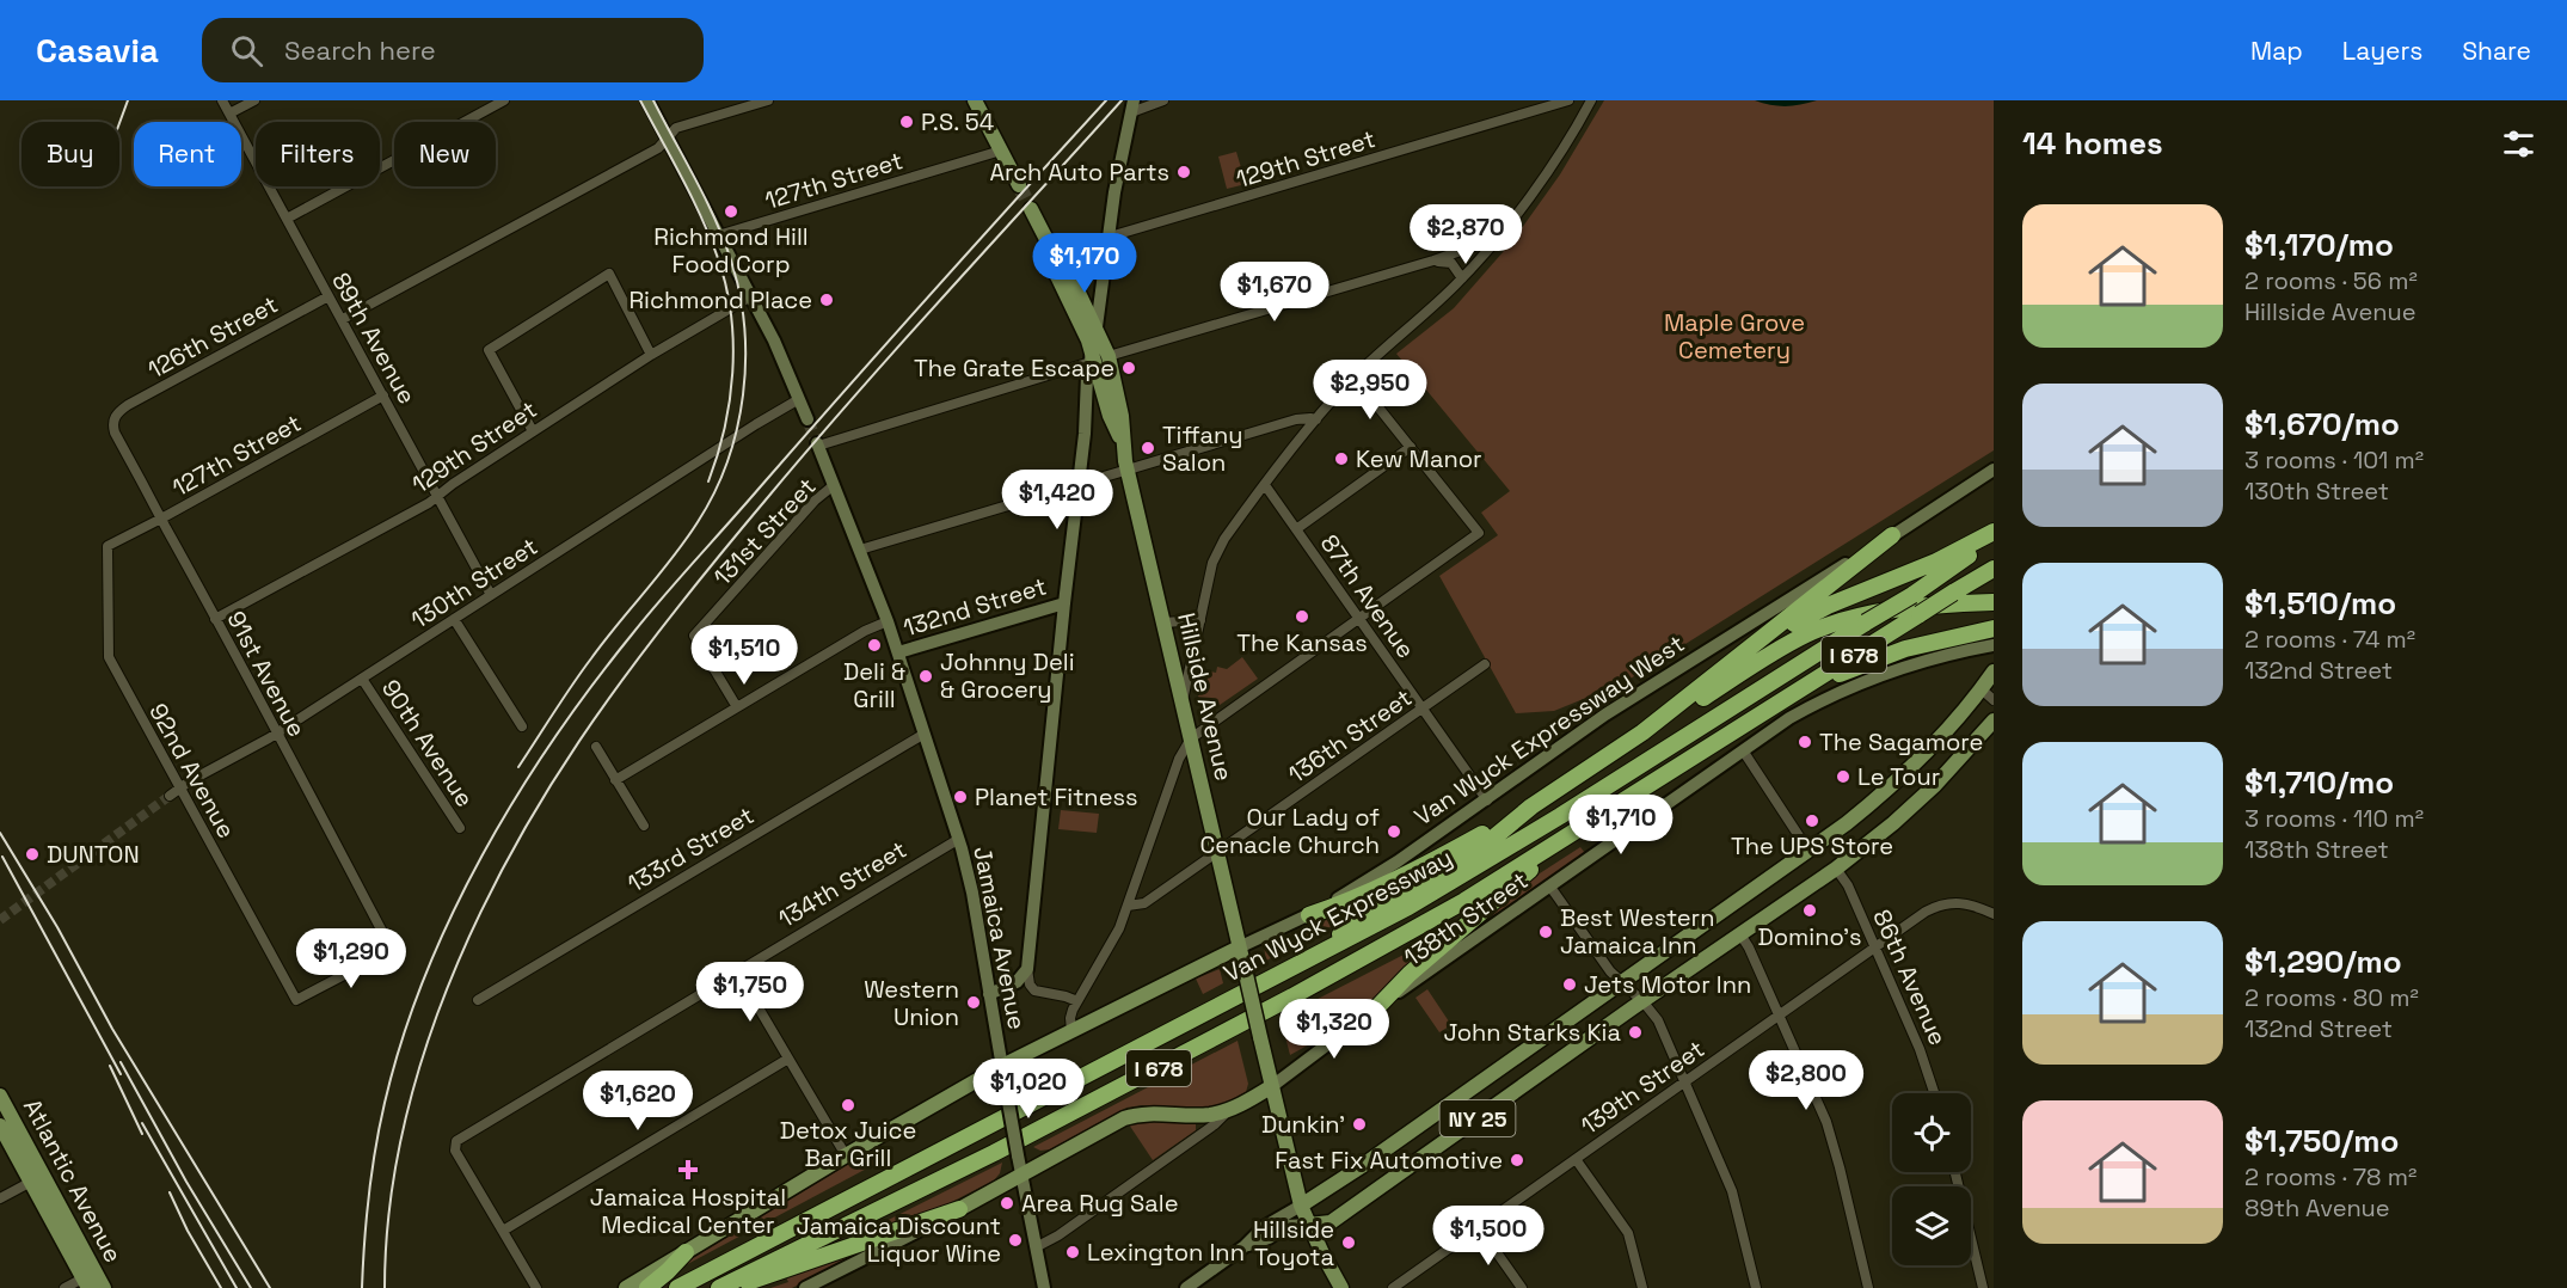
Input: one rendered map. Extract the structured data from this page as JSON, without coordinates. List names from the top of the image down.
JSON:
{
  "streets": {
    "highway": ["I 678", "Van Wyck Expressway"],
    "main road": [
      "132nd Street",
      "Hillside Avenue",
      "Van Wyck Expressway West",
      "138th Street",
      "Jamaica Avenue",
      "NY 25",
      "Atlantic Avenue"
    ],
    "street": [
      "129th Street",
      "127th Street",
      "126th Street",
      "89th Avenue",
      "131st Street",
      "130th Street",
      "87th Avenue",
      "91st Avenue",
      "136th Street",
      "90th Avenue",
      "92nd Avenue",
      "133rd Street",
      "134th Street",
      "86th Avenue",
      "139th Street"
    ]
  },
  "crossings": [
    ["129th Street", "89th Avenue"],
    ["129th Street", "91st Avenue"],
    ["129th Street", "Hillside Avenue"],
    ["127th Street", "89th Avenue"],
    ["127th Street", "91st Avenue"],
    ["127th Street", "92nd Avenue"],
    ["126th Street", "89th Avenue"],
    ["126th Street", "91st Avenue"],
    ["89th Avenue", "130th Street"],
    ["131st Street", "132nd Street"],
    ["131st Street", "Jamaica Avenue"],
    ["130th Street", "91st Avenue"],
    ["130th Street", "90th Avenue"],
    ["130th Street", "92nd Avenue"],
    ["87th Avenue", "Van Wyck Expressway West"],
    ["87th Avenue", "136th Street"],
    ["132nd Street", "Jamaica Avenue"],
    ["91st Avenue", "92nd Avenue"],
    ["Hillside Avenue", "Van Wyck Expressway West"],
    ["Hillside Avenue", "136th Street"],
    ["Hillside Avenue", "138th Street"],
    ["Hillside Avenue", "NY 25"],
    ["Van Wyck Expressway West", "Jamaica Avenue"],
    ["133rd Street", "Jamaica Avenue"],
    ["134th Street", "Jamaica Avenue"],
    ["86th Avenue", "139th Street"],
    ["86th Avenue", "NY 25"]
  ],
  "parks": ["Maple Grove Cemetery"],
  "places": {
    "other": [
      "P.S. 54",
      "Arch Auto Parts",
      "Richmond Hill Food Corp",
      "Richmond Place",
      "The Grate Escape",
      "Tiffany Salon",
      "Kew Manor",
      "The Kansas",
      "Deli & Grill",
      "Johnny Deli & Grocery",
      "The Sagamore",
      "Le Tour",
      "Planet Fitness",
      "The UPS Store",
      "Our Lady of Cenacle Church",
      "DUNTON",
      "Domino's",
      "Best Western Jamaica Inn",
      "Jets Motor Inn",
      "Western Union",
      "John Starks Kia",
      "Detox Juice Bar Grill",
      "Dunkin'",
      "Fast Fix Automotive",
      "Area Rug Sale",
      "Jamaica Discount Liquor Wine",
      "Hillside Toyota",
      "Lexington Inn"
    ],
    "health": ["Jamaica Hospital Medical Center"]
  },
  "page": {
    "header": "Casavia",
    "search": "Search here",
    "nav": ["Map", "Layers", "Share"],
    "heading": "14 homes",
    "chip": [
      "Buy",
      "Rent",
      "Filters",
      "New"
    ],
    "list": [
      {
        "name": "$1,170/mo",
        "note": "2 rooms · 56 m² · Hillside Avenue"
      },
      {
        "name": "$1,670/mo",
        "note": "3 rooms · 101 m² · 130th Street"
      },
      {
        "name": "$1,510/mo",
        "note": "2 rooms · 74 m² · 132nd Street"
      },
      {
        "name": "$1,710/mo",
        "note": "3 rooms · 110 m² · 138th Street"
      },
      {
        "name": "$1,290/mo",
        "note": "2 rooms · 80 m² · 132nd Street"
      },
      {
        "name": "$1,750/mo",
        "note": "2 rooms · 78 m² · 89th Avenue"
      }
    ],
    "price": [
      "$2,870",
      "$1,170",
      "$1,670",
      "$2,950",
      "$1,420",
      "$1,510",
      "$1,710",
      "$1,290",
      "$1,750",
      "$1,320",
      "$2,800",
      "$1,020",
      "$1,620",
      "$1,500"
    ]
  }
}
